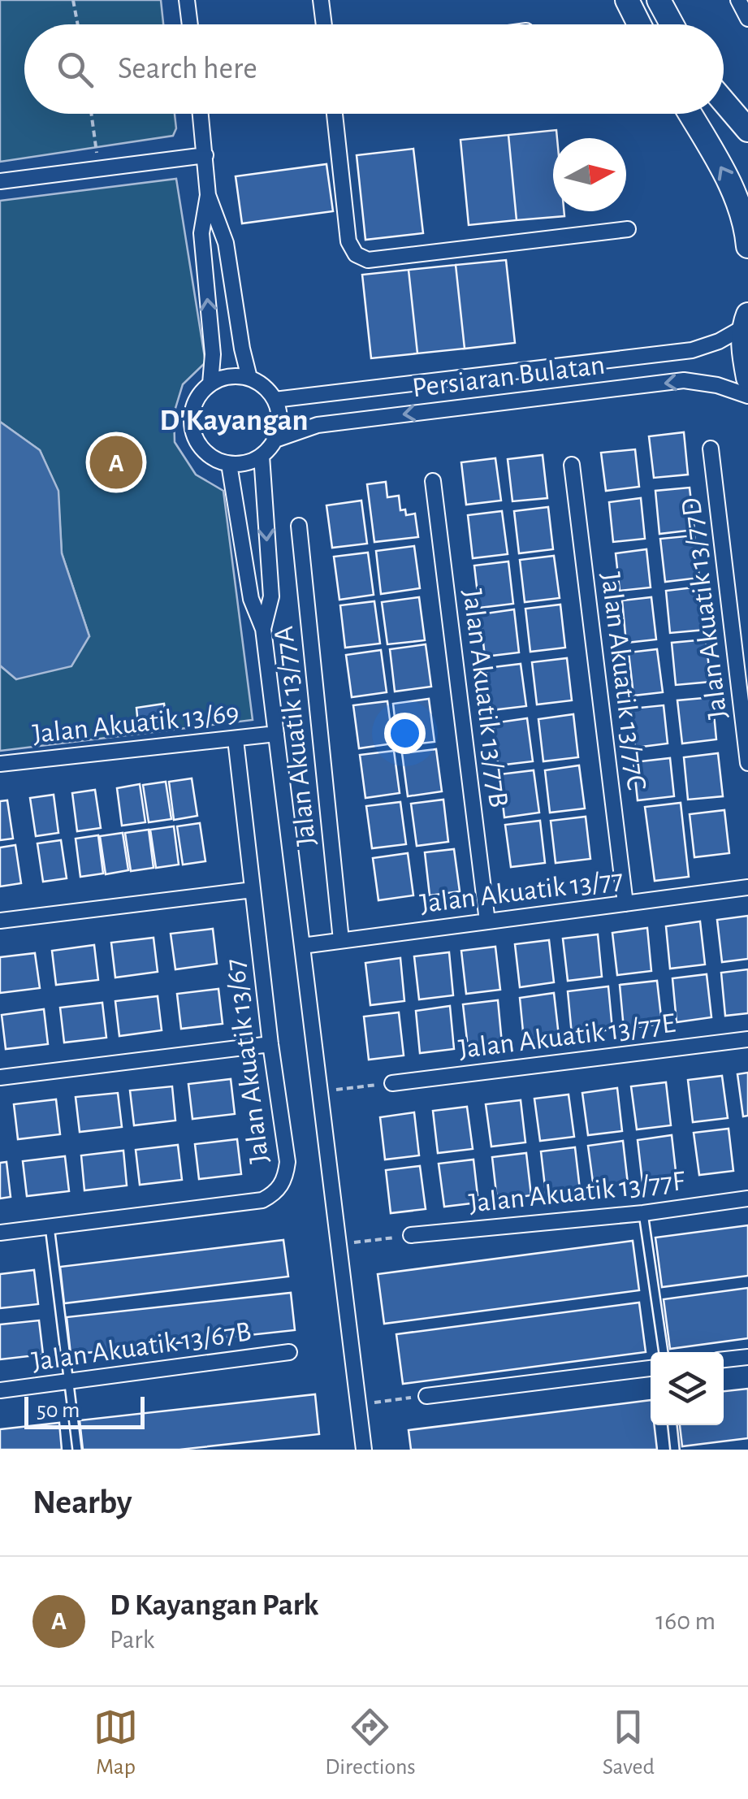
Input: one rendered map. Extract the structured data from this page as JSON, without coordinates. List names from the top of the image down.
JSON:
{
  "streets": {
    "street": [
      "Persiaran Bulatan",
      "Jalan Akuatik 13/77D",
      "Jalan Akuatik 13/77C",
      "Jalan Akuatik 13/77B",
      "Jalan Akuatik 13/69",
      "Jalan Akuatik 13/77A",
      "Jalan Akuatik 13/77",
      "Jalan Akuatik 13/77E",
      "Jalan Akuatik 13/67",
      "Jalan Akuatik 13/77F",
      "Jalan Akuatik 13/67B"
    ]
  },
  "crossings": [
    ["Jalan Akuatik 13/77C", "Jalan Akuatik 13/77"],
    ["Jalan Akuatik 13/77B", "Jalan Akuatik 13/77"],
    ["Jalan Akuatik 13/69", "Jalan Akuatik 13/67"],
    ["Jalan Akuatik 13/77A", "Jalan Akuatik 13/77"]
  ],
  "districts": ["D'Kayangan"],
  "scale_bar": "50 m",
  "north": "right",
  "page": {
    "search": "Search here",
    "pins": "A",
    "scale": "50 m",
    "heading": "Nearby",
    "list": [
      {
        "mark": "A",
        "name": "D Kayangan Park",
        "note": "Park",
        "value": "160 m"
      }
    ],
    "nav": ["Map", "Directions", "Saved"]
  }
}
